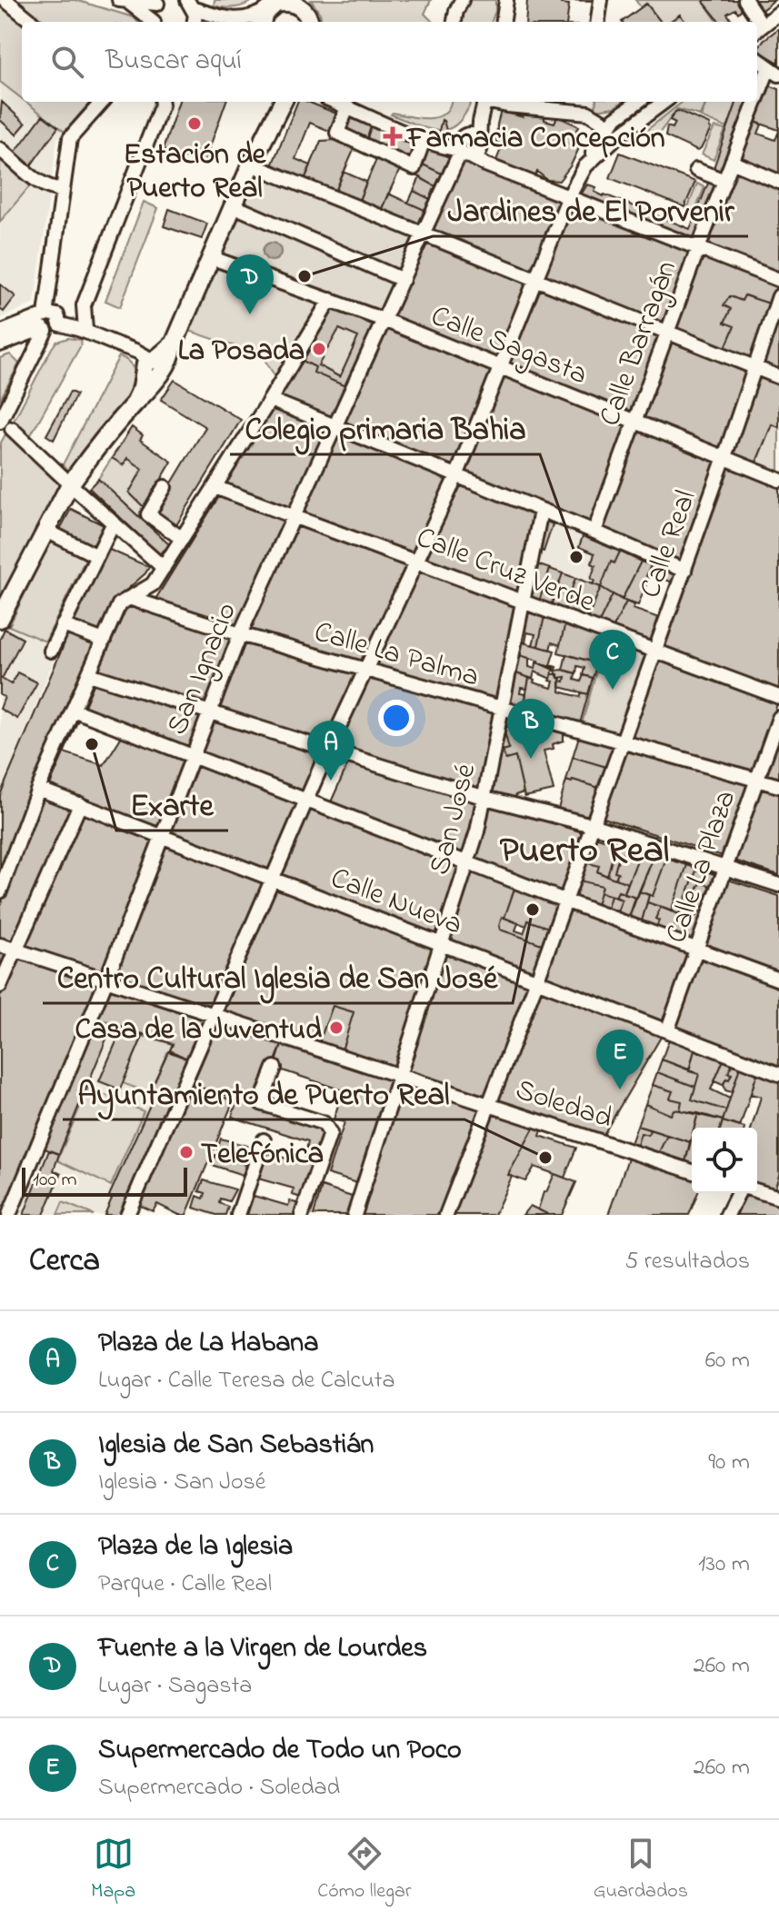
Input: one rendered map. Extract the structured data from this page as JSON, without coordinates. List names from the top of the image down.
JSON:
{
  "streets": {
    "street": [
      "Calle Barragán",
      "Calle Sagasta",
      "Calle Real",
      "Calle Cruz Verde",
      "Calle La Palma",
      "San Ignacio",
      "San José",
      "Calle La Plaza",
      "Calle Nueva",
      "Soledad"
    ]
  },
  "crossings": [
    ["Calle Barragán", "Calle Sagasta"],
    ["Calle Sagasta", "Calle Real"],
    ["Calle Sagasta", "San Ignacio"],
    ["Calle Real", "Calle Cruz Verde"],
    ["Calle Real", "Calle La Palma"],
    ["Calle Real", "Calle Nueva"],
    ["Calle Real", "Soledad"],
    ["Calle Cruz Verde", "San Ignacio"],
    ["Calle Cruz Verde", "San José"],
    ["Calle La Palma", "San Ignacio"],
    ["Calle La Palma", "San José"],
    ["Calle La Palma", "Calle La Plaza"],
    ["San Ignacio", "Calle Nueva"],
    ["San Ignacio", "Soledad"],
    ["San José", "Calle Nueva"],
    ["San José", "Soledad"],
    ["Calle La Plaza", "Calle Nueva"]
  ],
  "districts": ["Puerto Real"],
  "places": {
    "other": [
      "Estación de Puerto Real",
      "Jardines de El Porvenir",
      "La Posada",
      "Colegio primaria Bahia",
      "Exarte",
      "Centro Cultural Iglesia de San José",
      "Casa de la Juventud",
      "Telefónica",
      "Ayuntamiento de Puerto Real"
    ],
    "health": ["Farmacia Concepción"]
  },
  "scale_bar": "100 m",
  "page": {
    "search": "Buscar aquí",
    "pins": [
      "D",
      "C",
      "B",
      "A",
      "E"
    ],
    "scale": "100 m",
    "heading": ["Cerca", "5 resultados"],
    "list": [
      {
        "mark": "A",
        "name": "Plaza de La Habana",
        "note": "Lugar · Calle Teresa de Calcuta",
        "value": "60 m"
      },
      {
        "mark": "B",
        "name": "Iglesia de San Sebastián",
        "note": "Iglesia · San José",
        "value": "90 m"
      },
      {
        "mark": "C",
        "name": "Plaza de la Iglesia",
        "note": "Parque · Calle Real",
        "value": "130 m"
      },
      {
        "mark": "D",
        "name": "Fuente a la Virgen de Lourdes",
        "note": "Lugar · Sagasta",
        "value": "260 m"
      },
      {
        "mark": "E",
        "name": "Supermercado de Todo un Poco",
        "note": "Supermercado · Soledad",
        "value": "260 m"
      }
    ],
    "nav": ["Mapa", "Cómo llegar", "Guardados"]
  }
}
